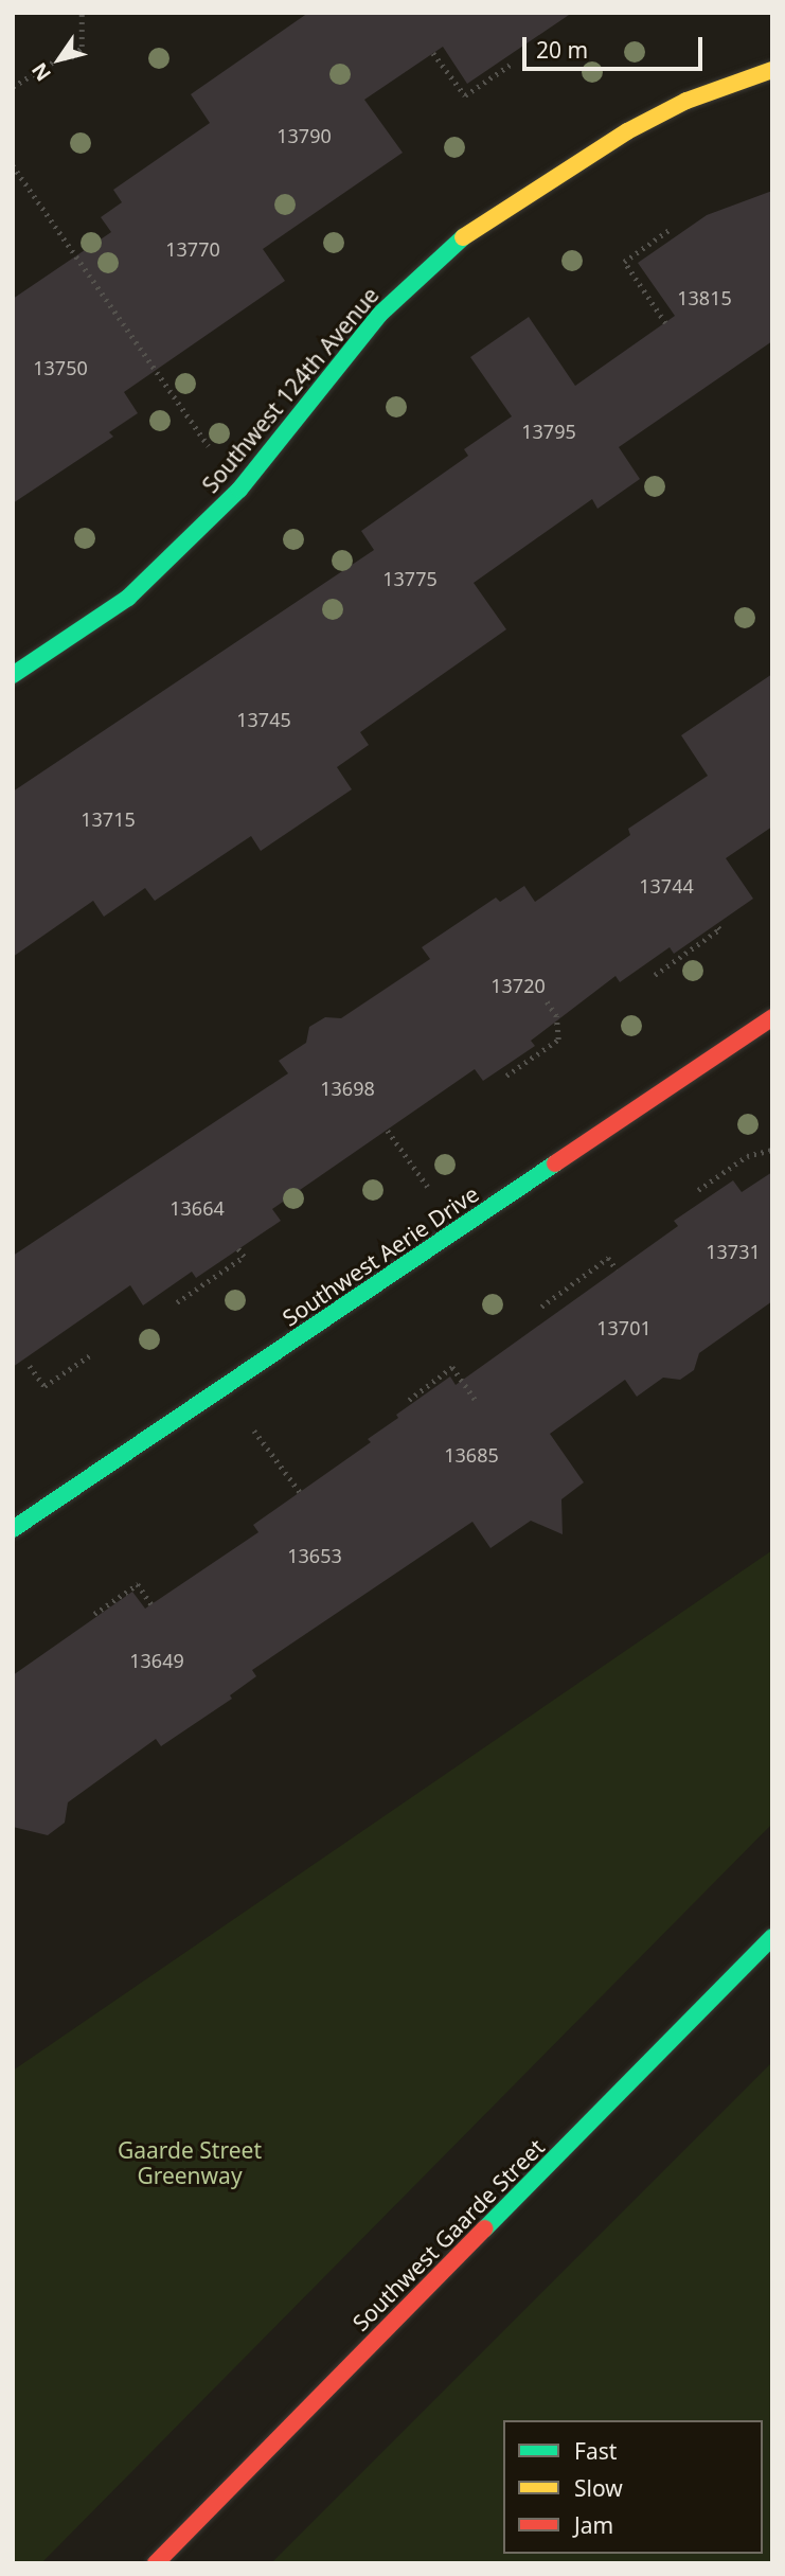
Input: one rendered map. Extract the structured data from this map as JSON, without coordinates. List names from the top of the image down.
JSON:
{
  "streets": {
    "street": ["Southwest 124th Avenue", "Southwest Aerie Drive", "Southwest Gaarde Street"]
  },
  "parks": ["Gaarde Street Greenway"],
  "house_numbers": [
    "13790",
    "13770",
    "13815",
    "13750",
    "13795",
    "13775",
    "13745",
    "13715",
    "13744",
    "13720",
    "13698",
    "13664",
    "13731",
    "13701",
    "13685",
    "13653",
    "13649"
  ],
  "legend": ["Fast", "Slow", "Jam"],
  "scale_bar": "20 m",
  "north": "bottom left"
}
